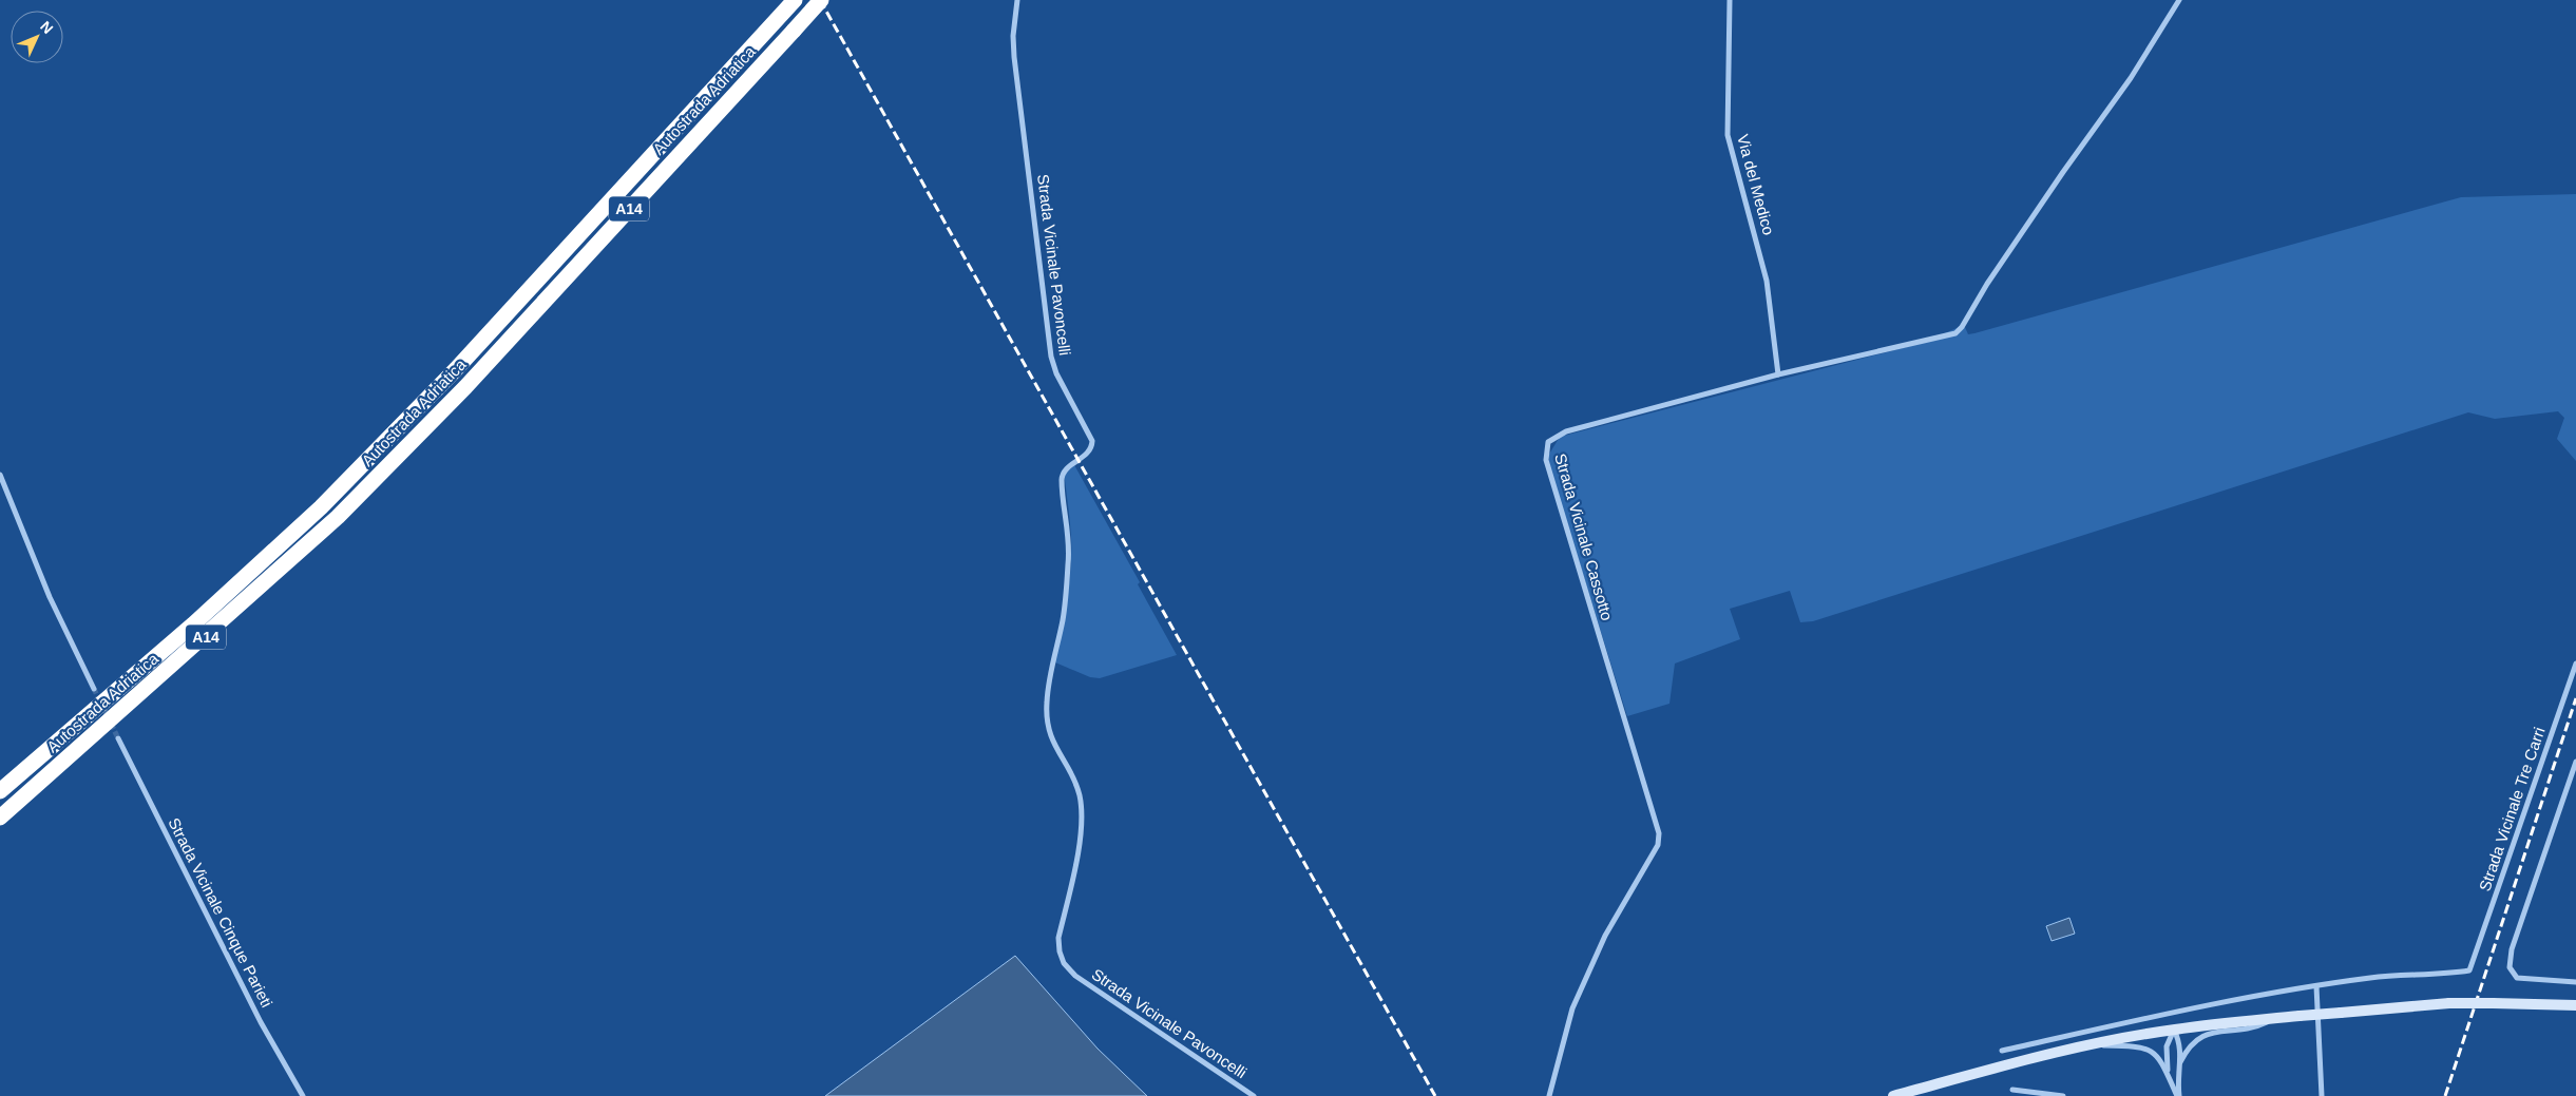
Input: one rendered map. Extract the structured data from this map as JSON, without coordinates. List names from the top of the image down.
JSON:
{
  "streets": {
    "highway": ["Autostrada Adriatica", "A14"],
    "street": [
      "Via del Medico",
      "Strada Vicinale Pavoncelli",
      "Strada Vicinale Cassotto",
      "Strada Vicinale Tre Carri",
      "Strada Vicinale Cinque Parieti"
    ]
  },
  "crossings": [
    ["Via del Medico", "Strada Vicinale Cassotto"]
  ],
  "north": "top right"
}
